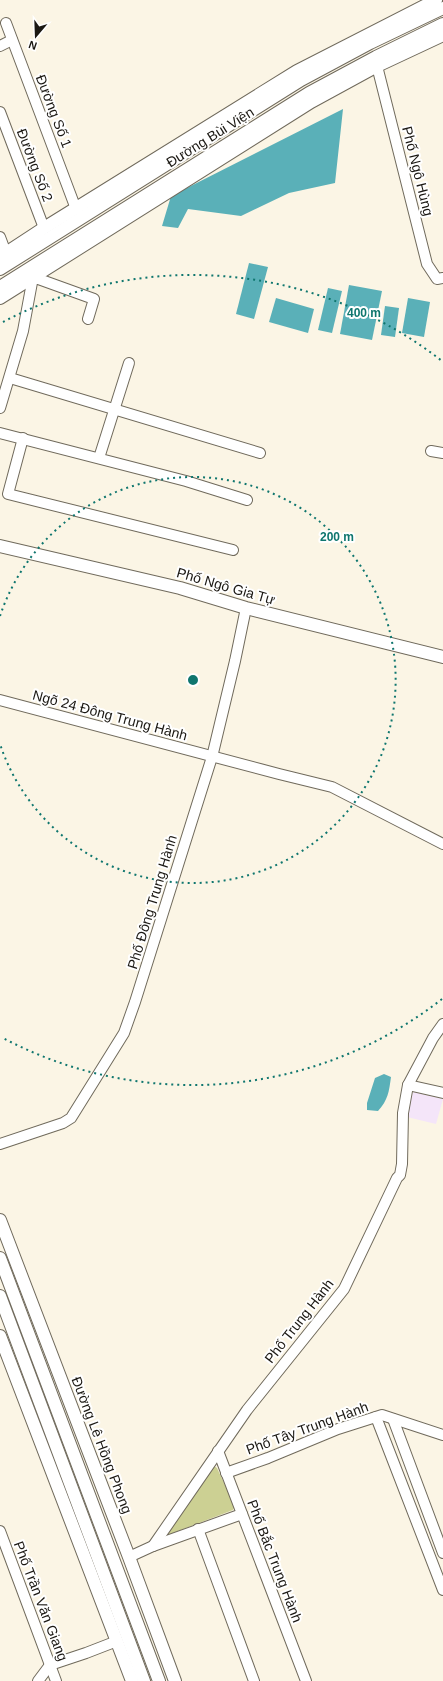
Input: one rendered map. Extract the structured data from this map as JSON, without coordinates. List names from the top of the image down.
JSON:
{
  "streets": {
    "main road": ["Đường Bùi Viện", "Phố Ngô Gia Tự", "Đường Lê Hồng Phong"],
    "street": [
      "Đường Số 1",
      "Đường Số 2",
      "Phố Ngô Hùng",
      "Ngõ 24 Đông Trung Hành",
      "Phố Đông Trung Hành",
      "Phố Trung Hành",
      "Phố Tây Trung Hành",
      "Phố Bắc Trung Hành",
      "Phố Trần Văn Giang"
    ]
  },
  "crossings": [
    ["Đường Số 1", "Đường Bùi Viện"],
    ["Đường Bùi Viện", "Đường Số 2"],
    ["Đường Bùi Viện", "Phố Ngô Hùng"],
    ["Phố Ngô Gia Tự", "Phố Đông Trung Hành"],
    ["Ngõ 24 Đông Trung Hành", "Phố Đông Trung Hành"],
    ["Phố Trung Hành", "Phố Bắc Trung Hành"],
    ["Phố Tây Trung Hành", "Phố Bắc Trung Hành"]
  ],
  "north": "bottom",
  "rings": ["400 m", "200 m"]
}
